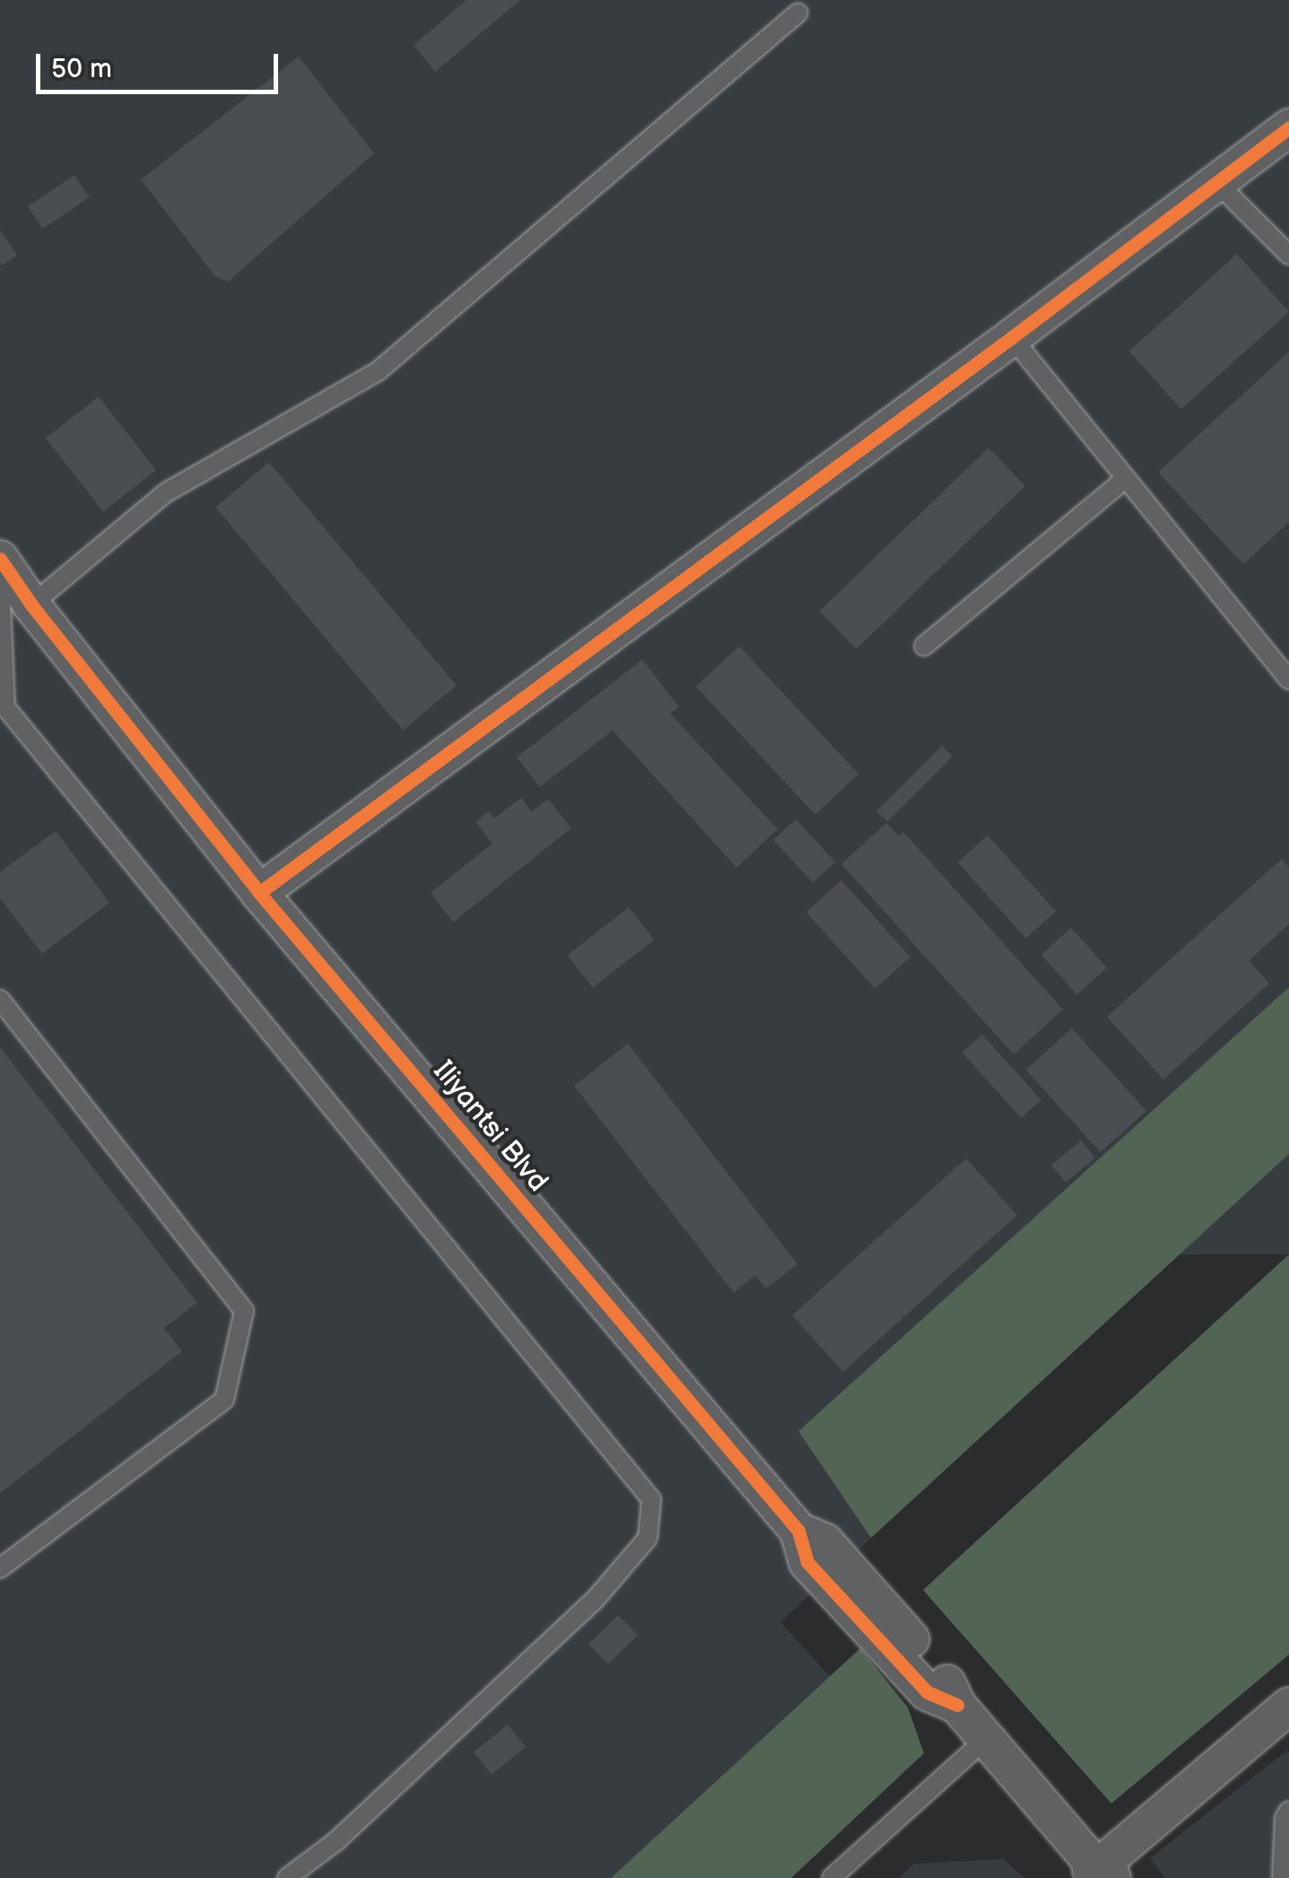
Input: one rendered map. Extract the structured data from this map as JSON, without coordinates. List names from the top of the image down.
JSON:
{
  "streets": {
    "street": ["Iliyantsi Blvd"]
  },
  "scale_bar": "50 m"
}
